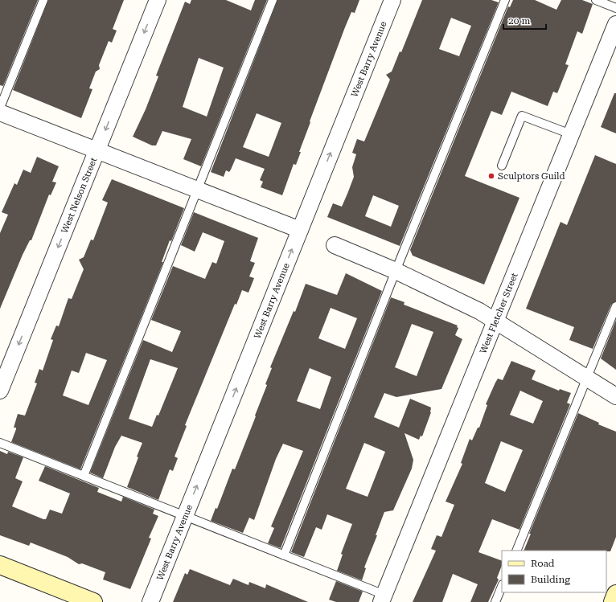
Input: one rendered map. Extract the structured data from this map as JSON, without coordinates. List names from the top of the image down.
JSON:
{
  "streets": {
    "street": ["West Barry Avenue", "West Nelson Street", "West Fletcher Street"]
  },
  "one_way": ["West Barry Avenue", "West Nelson Street"],
  "places": ["Sculptors Guild"],
  "legend": ["Road", "Building"],
  "scale_bar": "20 m"
}
